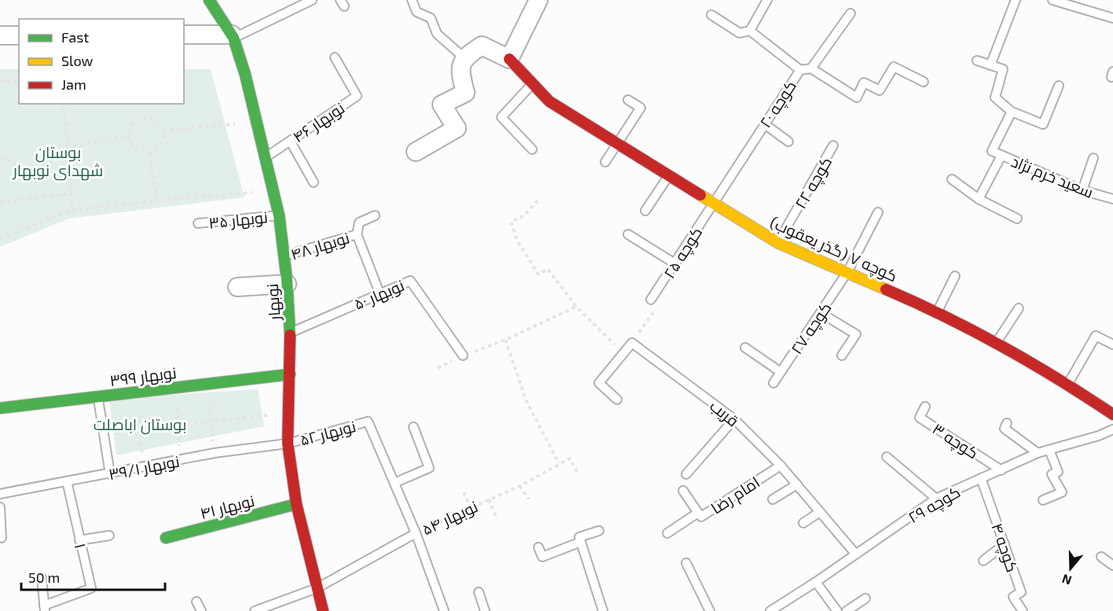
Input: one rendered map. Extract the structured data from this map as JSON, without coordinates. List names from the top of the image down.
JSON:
{
  "streets": {
    "street": [
      "کوچه ۷ (گذر یعقوب)",
      "نوبهار",
      "نوبهار ۳۹۹",
      "نوبهار ۴۱"
    ],
    "lane": [
      "کوچه ۲۰",
      "نوبهار ۴۶",
      "سعید خرم نژاد",
      "کوچه ۲۲",
      "نوبهار ۳۵",
      "نوبهار ۴۸",
      "کوچه ۲۵",
      "نوبهار ۵۰",
      "کوچه ۲۷",
      "قریب",
      "نوبهار ۵۲",
      "کوچه ۳",
      "نوبهار ۳۹/۱",
      "امام رضا",
      "کوچه ۲۹",
      "نوبهار ۵۴",
      "۱",
      "کوچه ۴"
    ]
  },
  "crossings": [
    ["کوچه ۲۰", "کوچه ۷ (گذر یعقوب)"],
    ["کوچه ۲۰", "کوچه ۲۵"],
    ["نوبهار ۴۶", "نوبهار"],
    ["کوچه ۲۲", "کوچه ۷ (گذر یعقوب)"],
    ["نوبهار ۳۵", "نوبهار"],
    ["نوبهار ۴۸", "نوبهار"],
    ["کوچه ۷ (گذر یعقوب)", "کوچه ۲۵"],
    ["کوچه ۷ (گذر یعقوب)", "کوچه ۲۷"],
    ["نوبهار ۵۰", "نوبهار"],
    ["نوبهار", "نوبهار ۳۹۹"],
    ["نوبهار", "نوبهار ۵۲"],
    ["نوبهار", "نوبهار ۳۹/۱"],
    ["نوبهار", "نوبهار ۴۱"],
    ["نوبهار", "نوبهار ۵۴"],
    ["قریب", "امام رضا"],
    ["قریب", "کوچه ۲۹"],
    ["نوبهار ۵۲", "نوبهار ۳۹/۱"],
    ["کوچه ۳", "کوچه ۲۹"],
    ["نوبهار ۳۹/۱", "۱"],
    ["کوچه ۲۹", "کوچه ۴"]
  ],
  "parks": ["بوستان شهدای نوبهار", "بوستان اباصلت"],
  "legend": ["Fast", "Slow", "Jam"],
  "scale_bar": "50 m",
  "north": "bottom"
}
